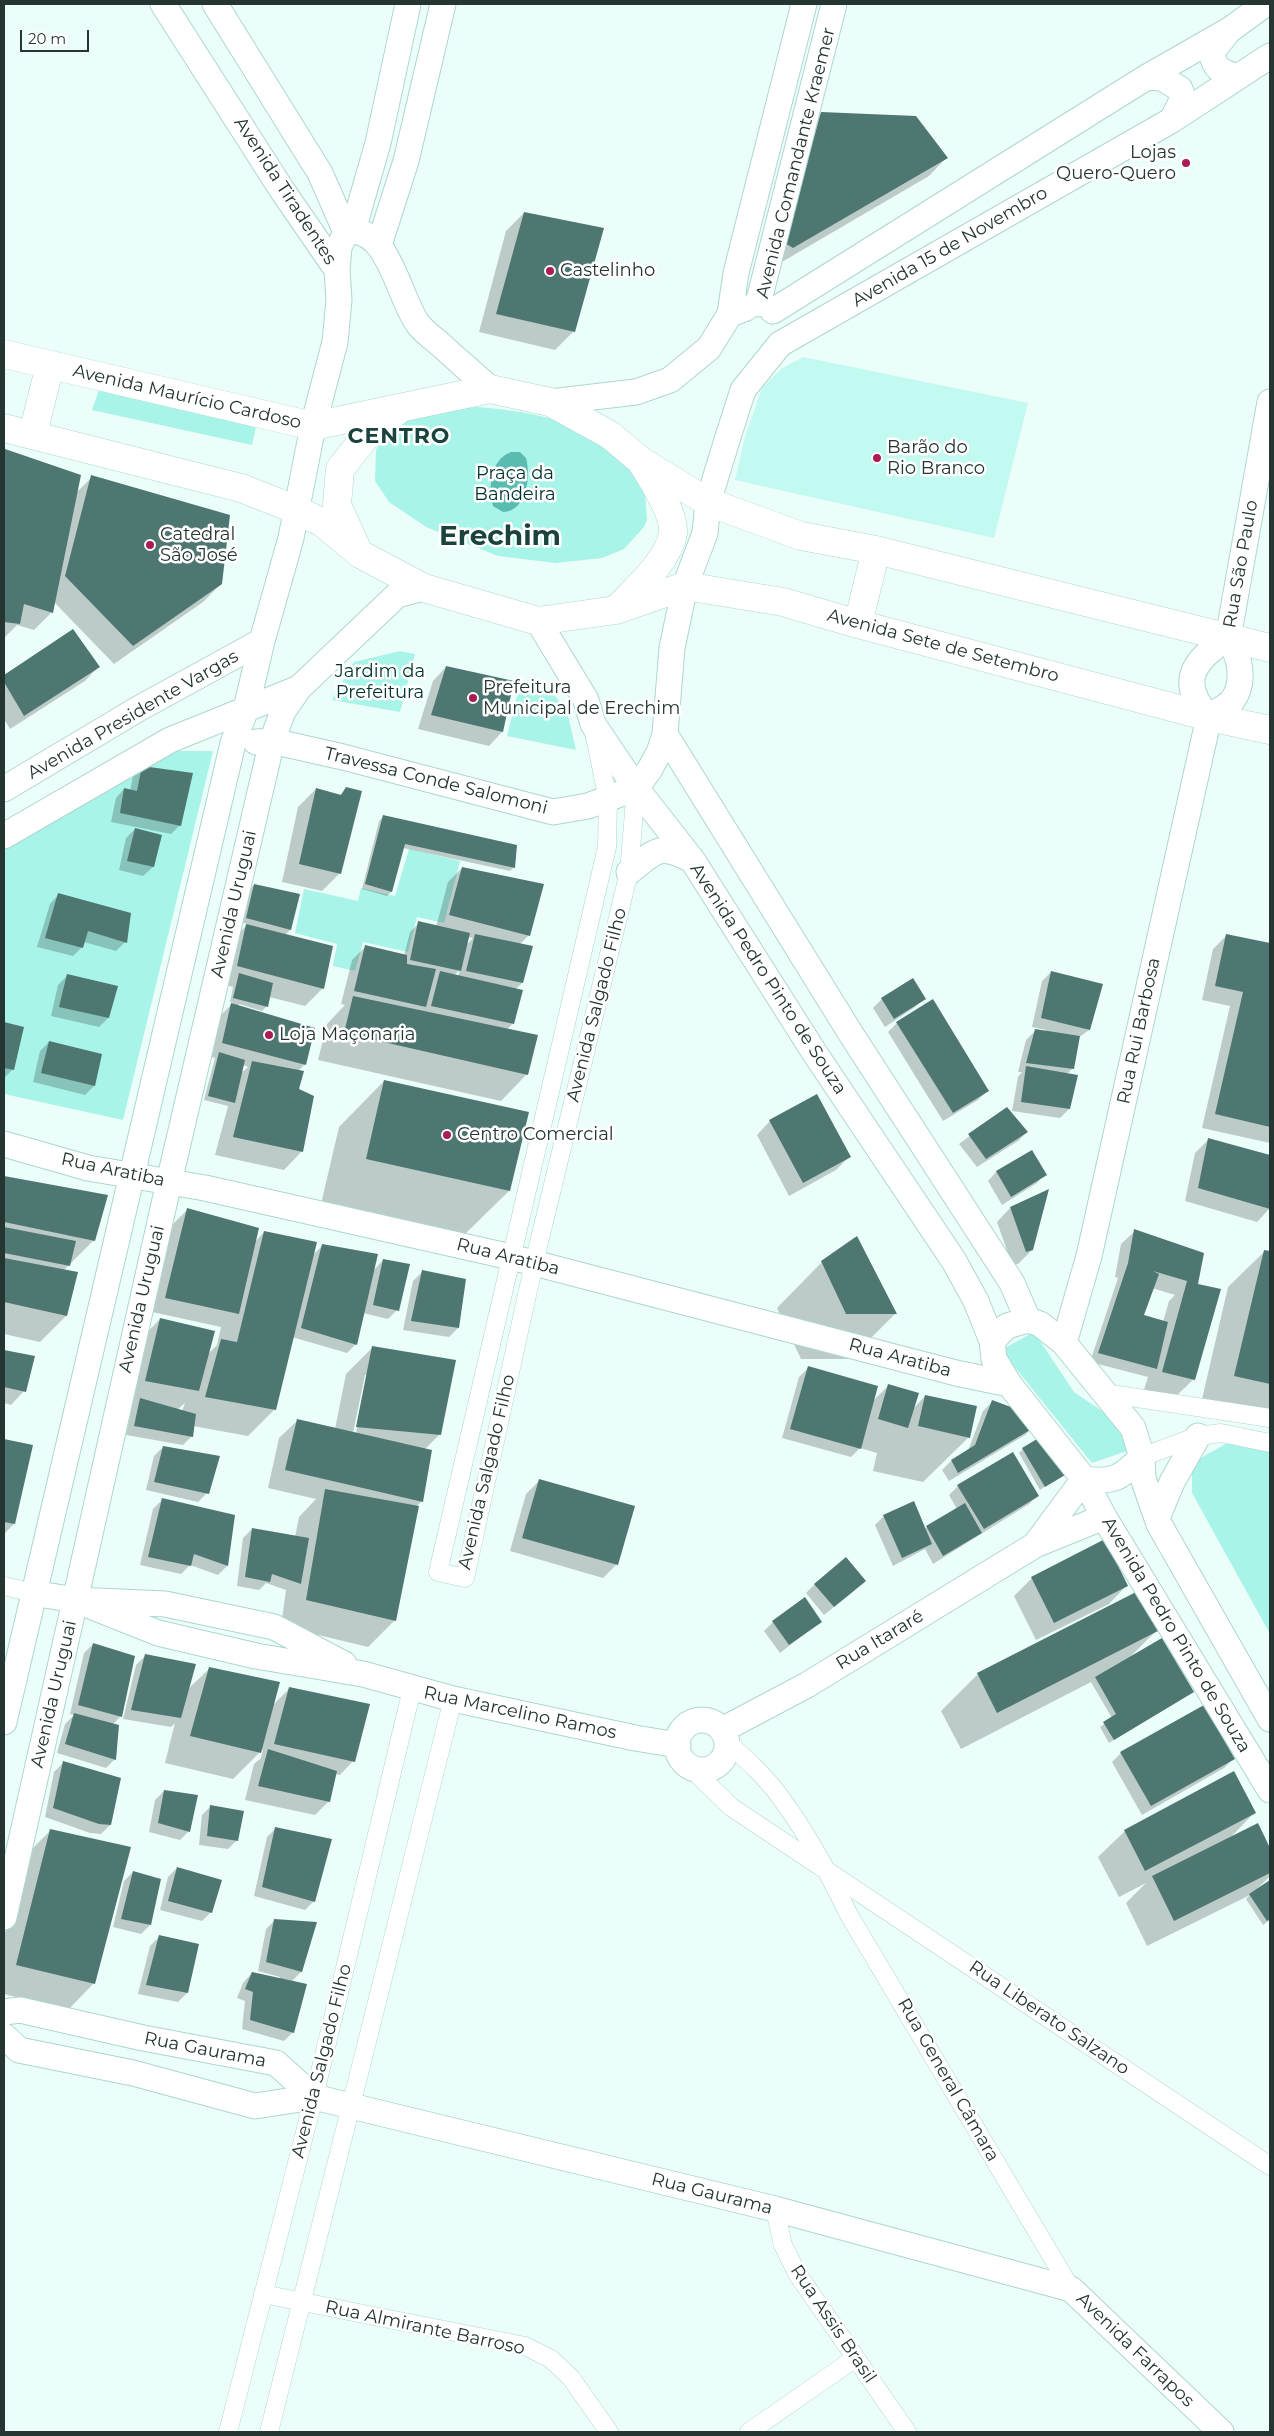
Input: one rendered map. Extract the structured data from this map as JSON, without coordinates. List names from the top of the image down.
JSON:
{
  "streets": {
    "main road": ["Avenida Maurício Cardoso", "Avenida Sete de Setembro"],
    "street": [
      "Avenida Comandante Kraemer",
      "Avenida Tiradentes",
      "Avenida 15 de Novembro",
      "Rua São Paulo",
      "Avenida Presidente Vargas",
      "Travessa Conde Salomoni",
      "Avenida Uruguai",
      "Avenida Pedro Pinto de Souza",
      "Avenida Salgado Filho",
      "Rua Rui Barbosa",
      "Rua Aratiba",
      "Rua Itararé",
      "Rua Marcelino Ramos",
      "Rua Liberato Salzano",
      "Rua Gaurama",
      "Rua General Câmara",
      "Rua Assis Brasil",
      "Rua Almirante Barroso",
      "Avenida Farrapos"
    ]
  },
  "crossings": [
    ["Avenida Comandante Kraemer", "Avenida 15 de Novembro"],
    ["Avenida Tiradentes", "Avenida Maurício Cardoso"],
    ["Avenida 15 de Novembro", "Avenida Sete de Setembro"],
    ["Avenida Sete de Setembro", "Rua Rui Barbosa"],
    ["Travessa Conde Salomoni", "Avenida Uruguai"],
    ["Travessa Conde Salomoni", "Avenida Pedro Pinto de Souza"],
    ["Travessa Conde Salomoni", "Avenida Salgado Filho"],
    ["Avenida Uruguai", "Rua Aratiba"],
    ["Avenida Uruguai", "Rua Marcelino Ramos"],
    ["Avenida Pedro Pinto de Souza", "Avenida Salgado Filho"],
    ["Avenida Pedro Pinto de Souza", "Rua Aratiba"],
    ["Avenida Pedro Pinto de Souza", "Rua Itararé"],
    ["Avenida Salgado Filho", "Rua Aratiba"],
    ["Avenida Salgado Filho", "Rua Marcelino Ramos"],
    ["Avenida Salgado Filho", "Rua Gaurama"],
    ["Avenida Salgado Filho", "Rua Almirante Barroso"],
    ["Rua Itararé", "Rua Marcelino Ramos"],
    ["Rua Itararé", "Rua General Câmara"],
    ["Rua Marcelino Ramos", "Rua General Câmara"],
    ["Rua Liberato Salzano", "Rua General Câmara"],
    ["Rua Gaurama", "Rua General Câmara"],
    ["Rua Gaurama", "Rua Assis Brasil"],
    ["Rua Gaurama", "Avenida Farrapos"],
    ["Rua General Câmara", "Avenida Farrapos"]
  ],
  "districts": ["CENTRO", "Erechim"],
  "parks": ["Praça da Bandeira", "Jardim da Prefeitura"],
  "places": [
    "Lojas Quero-Quero",
    "Castelinho",
    "Barão do Rio Branco",
    "Catedral São José",
    "Prefeitura Municipal de Erechim",
    "Loja Maçonaria",
    "Centro Comercial"
  ],
  "scale_bar": "20 m"
}
